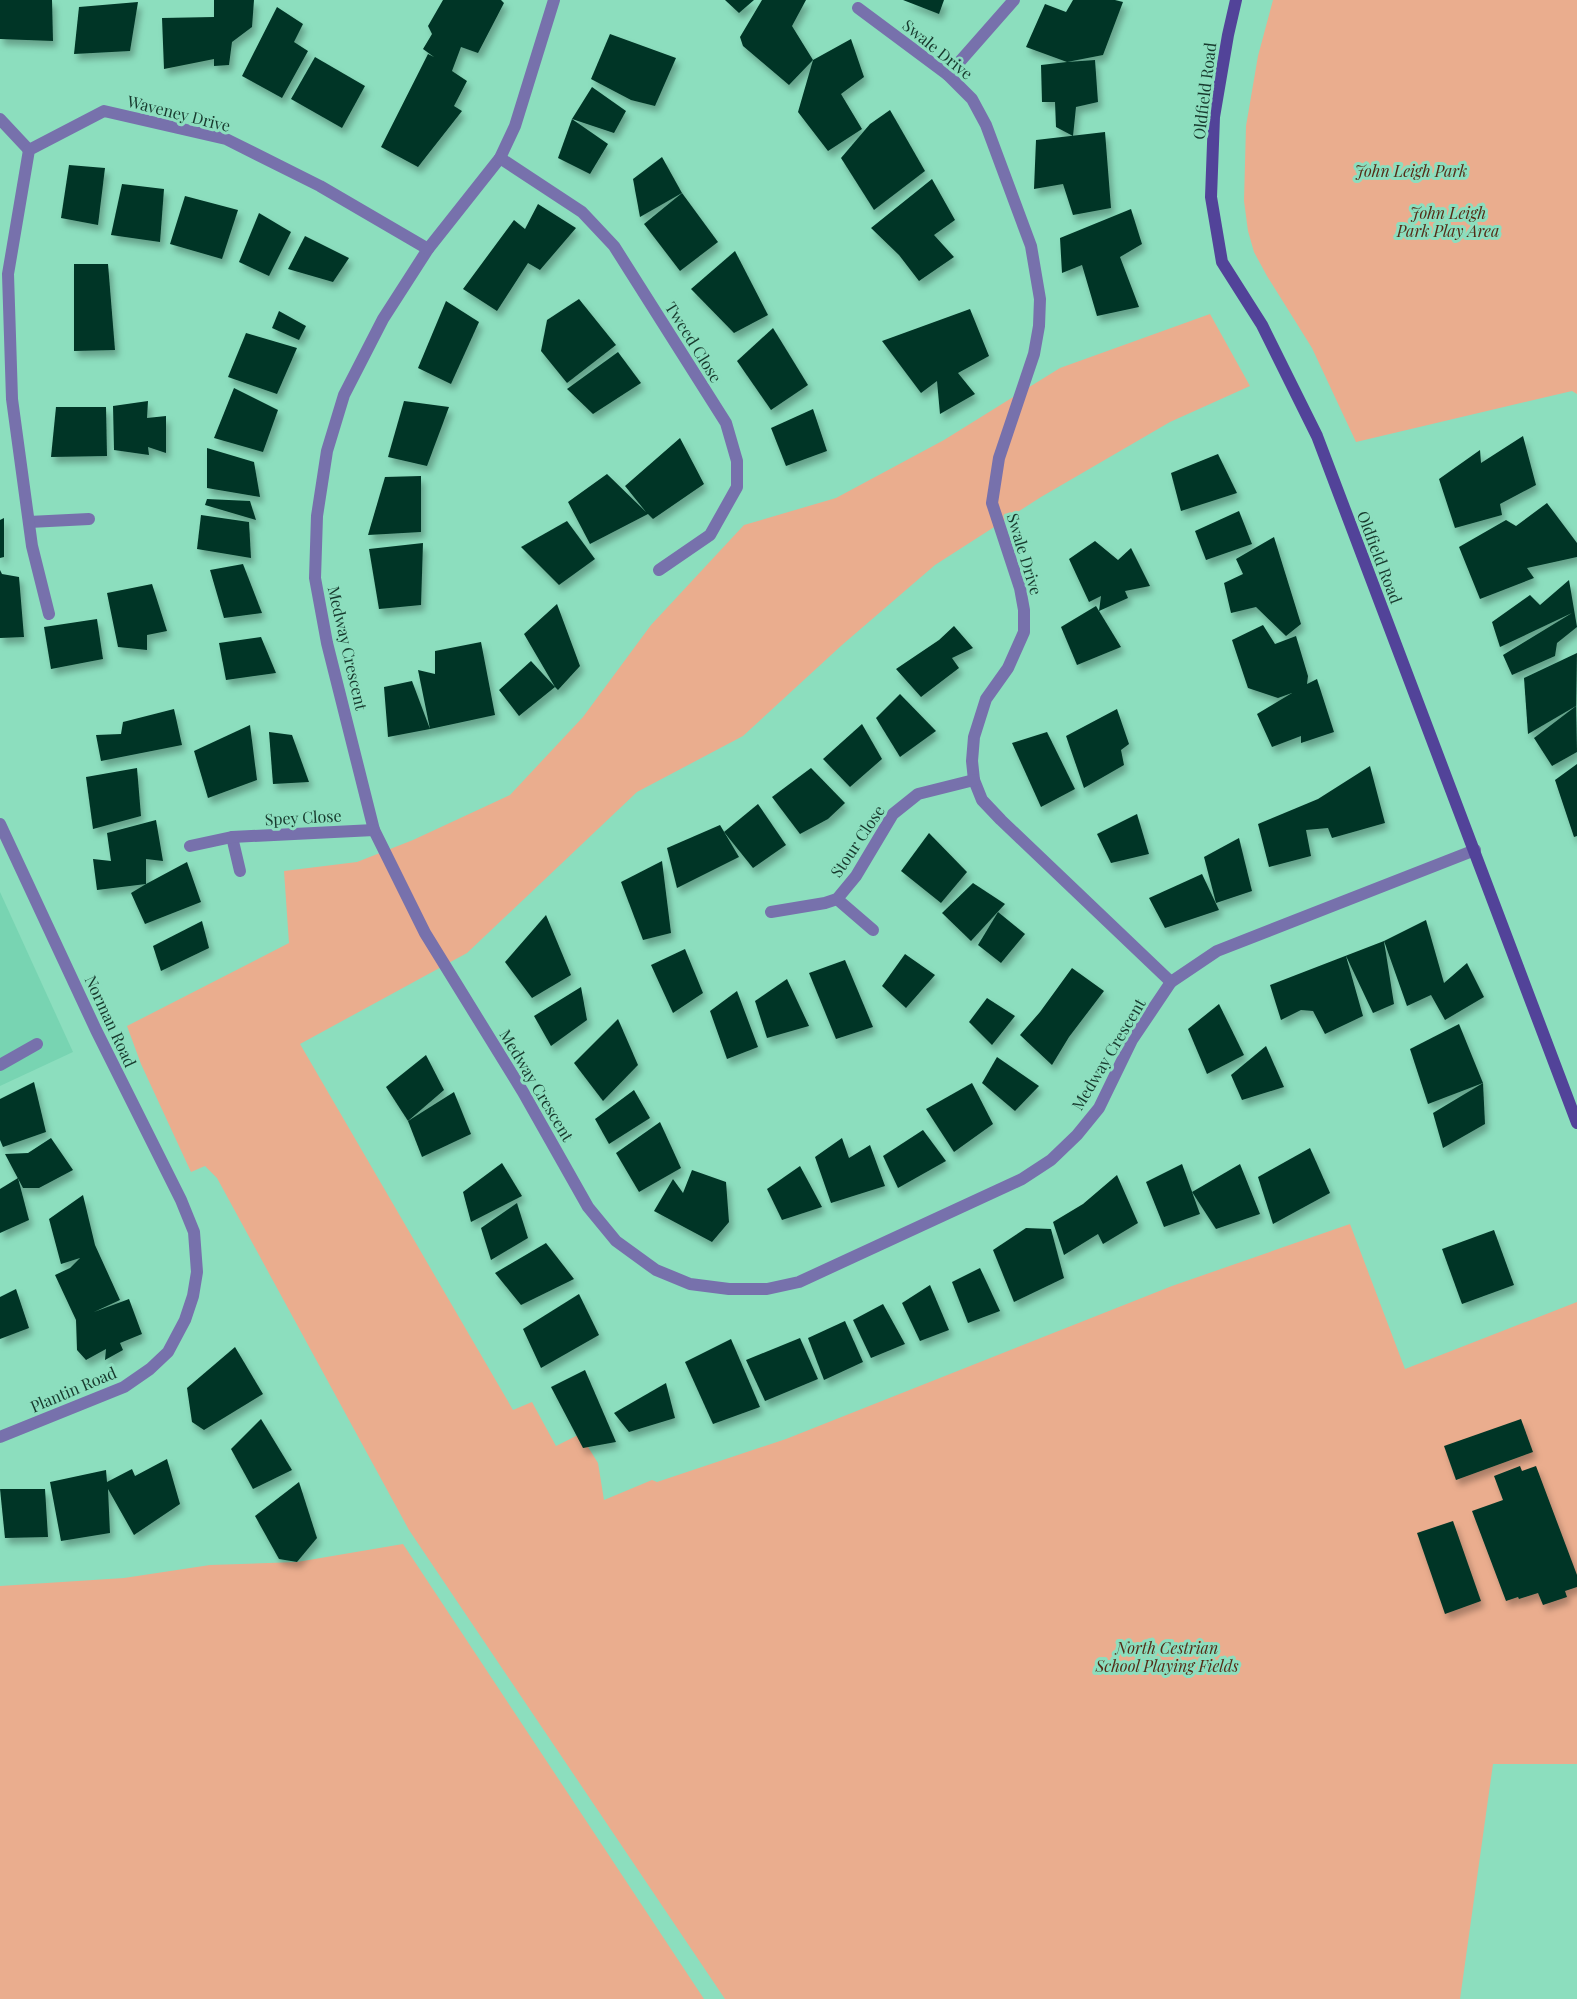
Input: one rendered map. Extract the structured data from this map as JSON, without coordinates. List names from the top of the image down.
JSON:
{
  "streets": {
    "street": [
      "Swale Drive",
      "Oldfield Road",
      "Waveney Drive",
      "Tweed Close",
      "Medway Crescent",
      "Spey Close",
      "Stour Close",
      "Norman Road",
      "Plantin Road"
    ]
  },
  "crossings": [
    ["Swale Drive", "Medway Crescent"],
    ["Swale Drive", "Stour Close"],
    ["Oldfield Road", "Medway Crescent"],
    ["Waveney Drive", "Medway Crescent"],
    ["Tweed Close", "Medway Crescent"],
    ["Medway Crescent", "Spey Close"],
    ["Norman Road", "Plantin Road"]
  ],
  "parks": ["John Leigh Park", "John Leigh Park Play Area", "North Cestrian School Playing Fields"]
}
